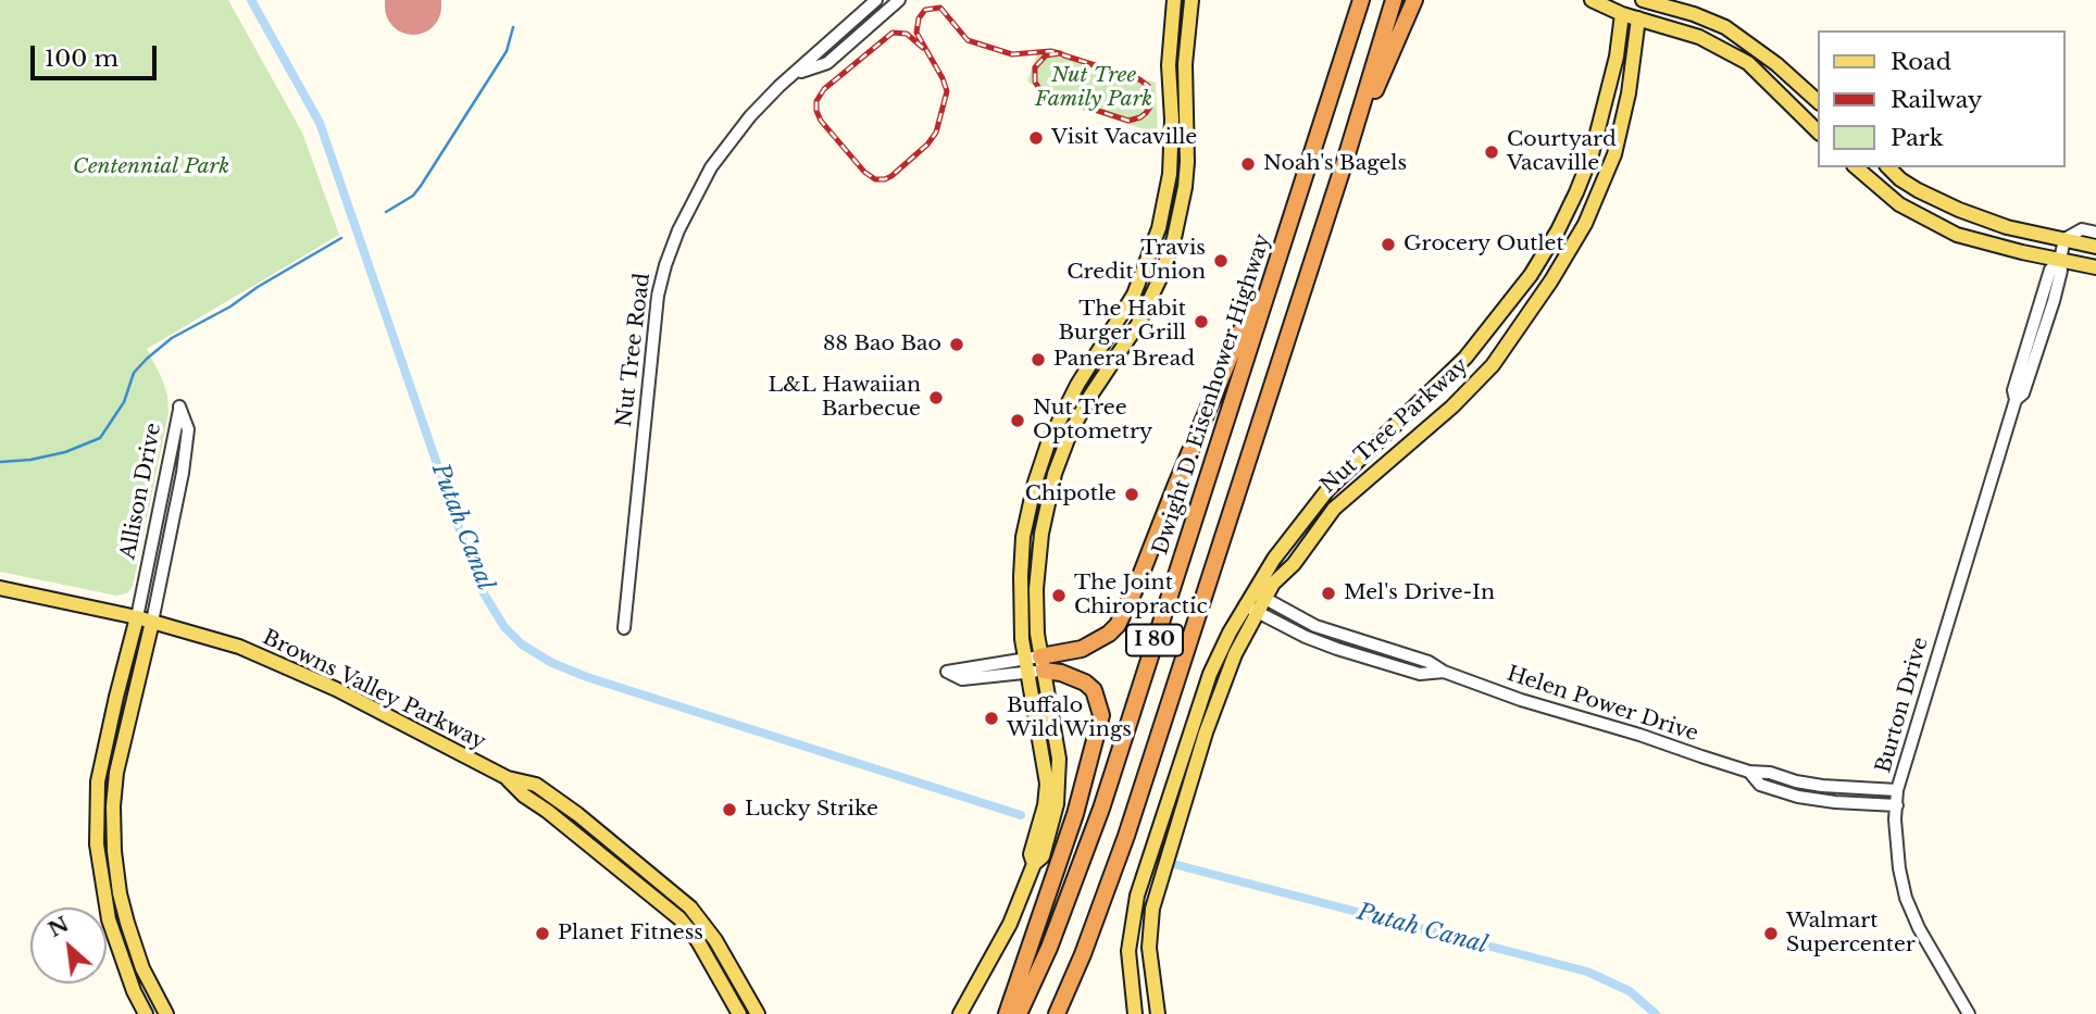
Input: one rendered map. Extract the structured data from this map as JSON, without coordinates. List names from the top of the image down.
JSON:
{
  "streets": {
    "highway": ["Dwight D. Eisenhower Highway", "I 80"],
    "main road": ["Nut Tree Parkway", "Allison Drive", "Browns Valley Parkway"],
    "street": ["Nut Tree Road", "Helen Power Drive", "Burton Drive"]
  },
  "crossings": [
    ["Nut Tree Parkway", "Helen Power Drive"],
    ["Allison Drive", "Browns Valley Parkway"],
    ["Helen Power Drive", "Burton Drive"]
  ],
  "water": ["Putah Canal"],
  "parks": ["Nut Tree Family Park", "Centennial Park"],
  "places": [
    "Visit Vacaville",
    "Courtyard Vacaville",
    "Noah's Bagels",
    "Grocery Outlet",
    "Travis Credit Union",
    "The Habit Burger Grill",
    "88 Bao Bao",
    "Panera Bread",
    "L&L Hawaiian Barbecue",
    "Nut Tree Optometry",
    "Chipotle",
    "Mel's Drive-In",
    "The Joint Chiropractic",
    "Buffalo Wild Wings",
    "Lucky Strike",
    "Planet Fitness",
    "Walmart Supercenter"
  ],
  "legend": ["Road", "Railway", "Park"],
  "scale_bar": "100 m",
  "north": "top left"
}
